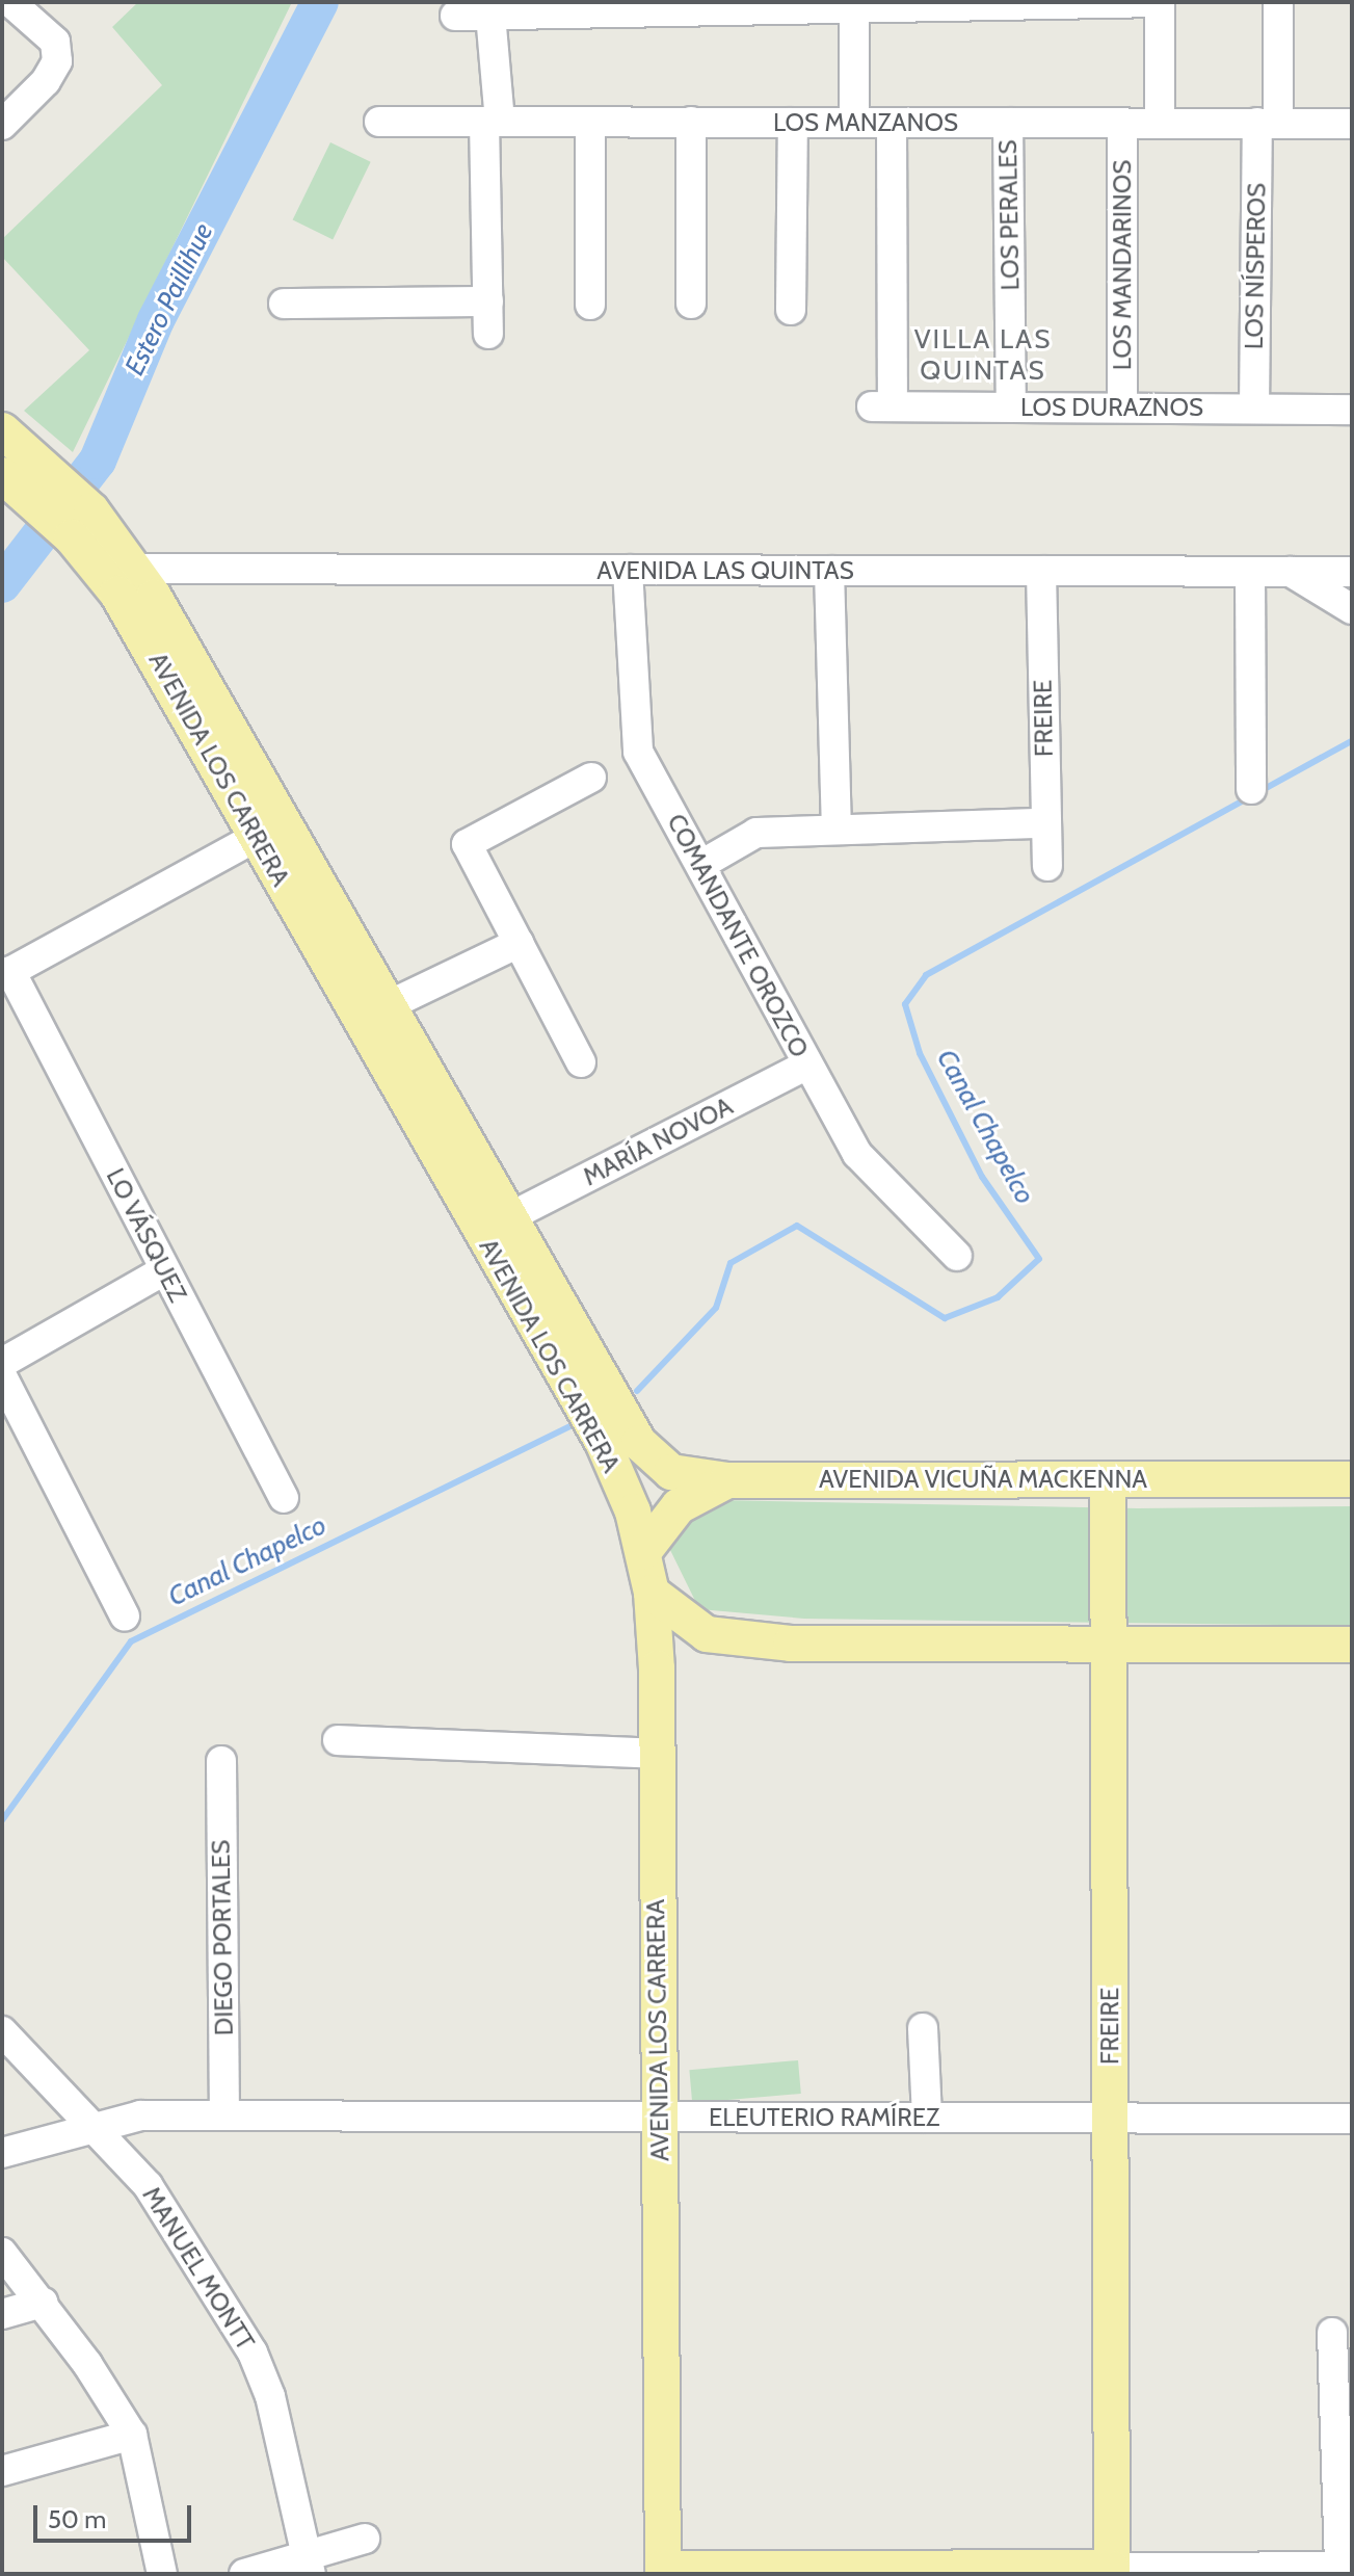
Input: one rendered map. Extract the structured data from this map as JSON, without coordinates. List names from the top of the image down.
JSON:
{
  "streets": {
    "main road": ["FREIRE", "AVENIDA LOS CARRERA", "AVENIDA VICUÑA MACKENNA"],
    "street": [
      "LOS MANZANOS",
      "LOS PERALES",
      "LOS MANDARINOS",
      "LOS NÍSPEROS",
      "LOS DURAZNOS",
      "AVENIDA LAS QUINTAS",
      "COMANDANTE OROZCO",
      "MARÍA NOVOA",
      "LO VÁSQUEZ",
      "DIEGO PORTALES",
      "ELEUTERIO RAMÍREZ",
      "MANUEL MONTT"
    ]
  },
  "crossings": [
    ["LOS MANZANOS", "LOS PERALES"],
    ["LOS MANZANOS", "LOS MANDARINOS"],
    ["LOS MANZANOS", "LOS NÍSPEROS"],
    ["LOS MANZANOS", "LOS DURAZNOS"],
    ["LOS PERALES", "LOS DURAZNOS"],
    ["LOS MANDARINOS", "LOS DURAZNOS"],
    ["LOS NÍSPEROS", "LOS DURAZNOS"],
    ["AVENIDA LAS QUINTAS", "FREIRE"],
    ["AVENIDA LAS QUINTAS", "AVENIDA LOS CARRERA"],
    ["AVENIDA LAS QUINTAS", "COMANDANTE OROZCO"],
    ["FREIRE", "AVENIDA VICUÑA MACKENNA"],
    ["FREIRE", "ELEUTERIO RAMÍREZ"],
    ["AVENIDA LOS CARRERA", "MARÍA NOVOA"],
    ["AVENIDA LOS CARRERA", "AVENIDA VICUÑA MACKENNA"],
    ["AVENIDA LOS CARRERA", "ELEUTERIO RAMÍREZ"],
    ["COMANDANTE OROZCO", "MARÍA NOVOA"],
    ["DIEGO PORTALES", "ELEUTERIO RAMÍREZ"],
    ["ELEUTERIO RAMÍREZ", "MANUEL MONTT"]
  ],
  "districts": ["VILLA LAS QUINTAS"],
  "water": ["Estero Paillihue", "Canal Chapelco"],
  "scale_bar": "50 m"
}
